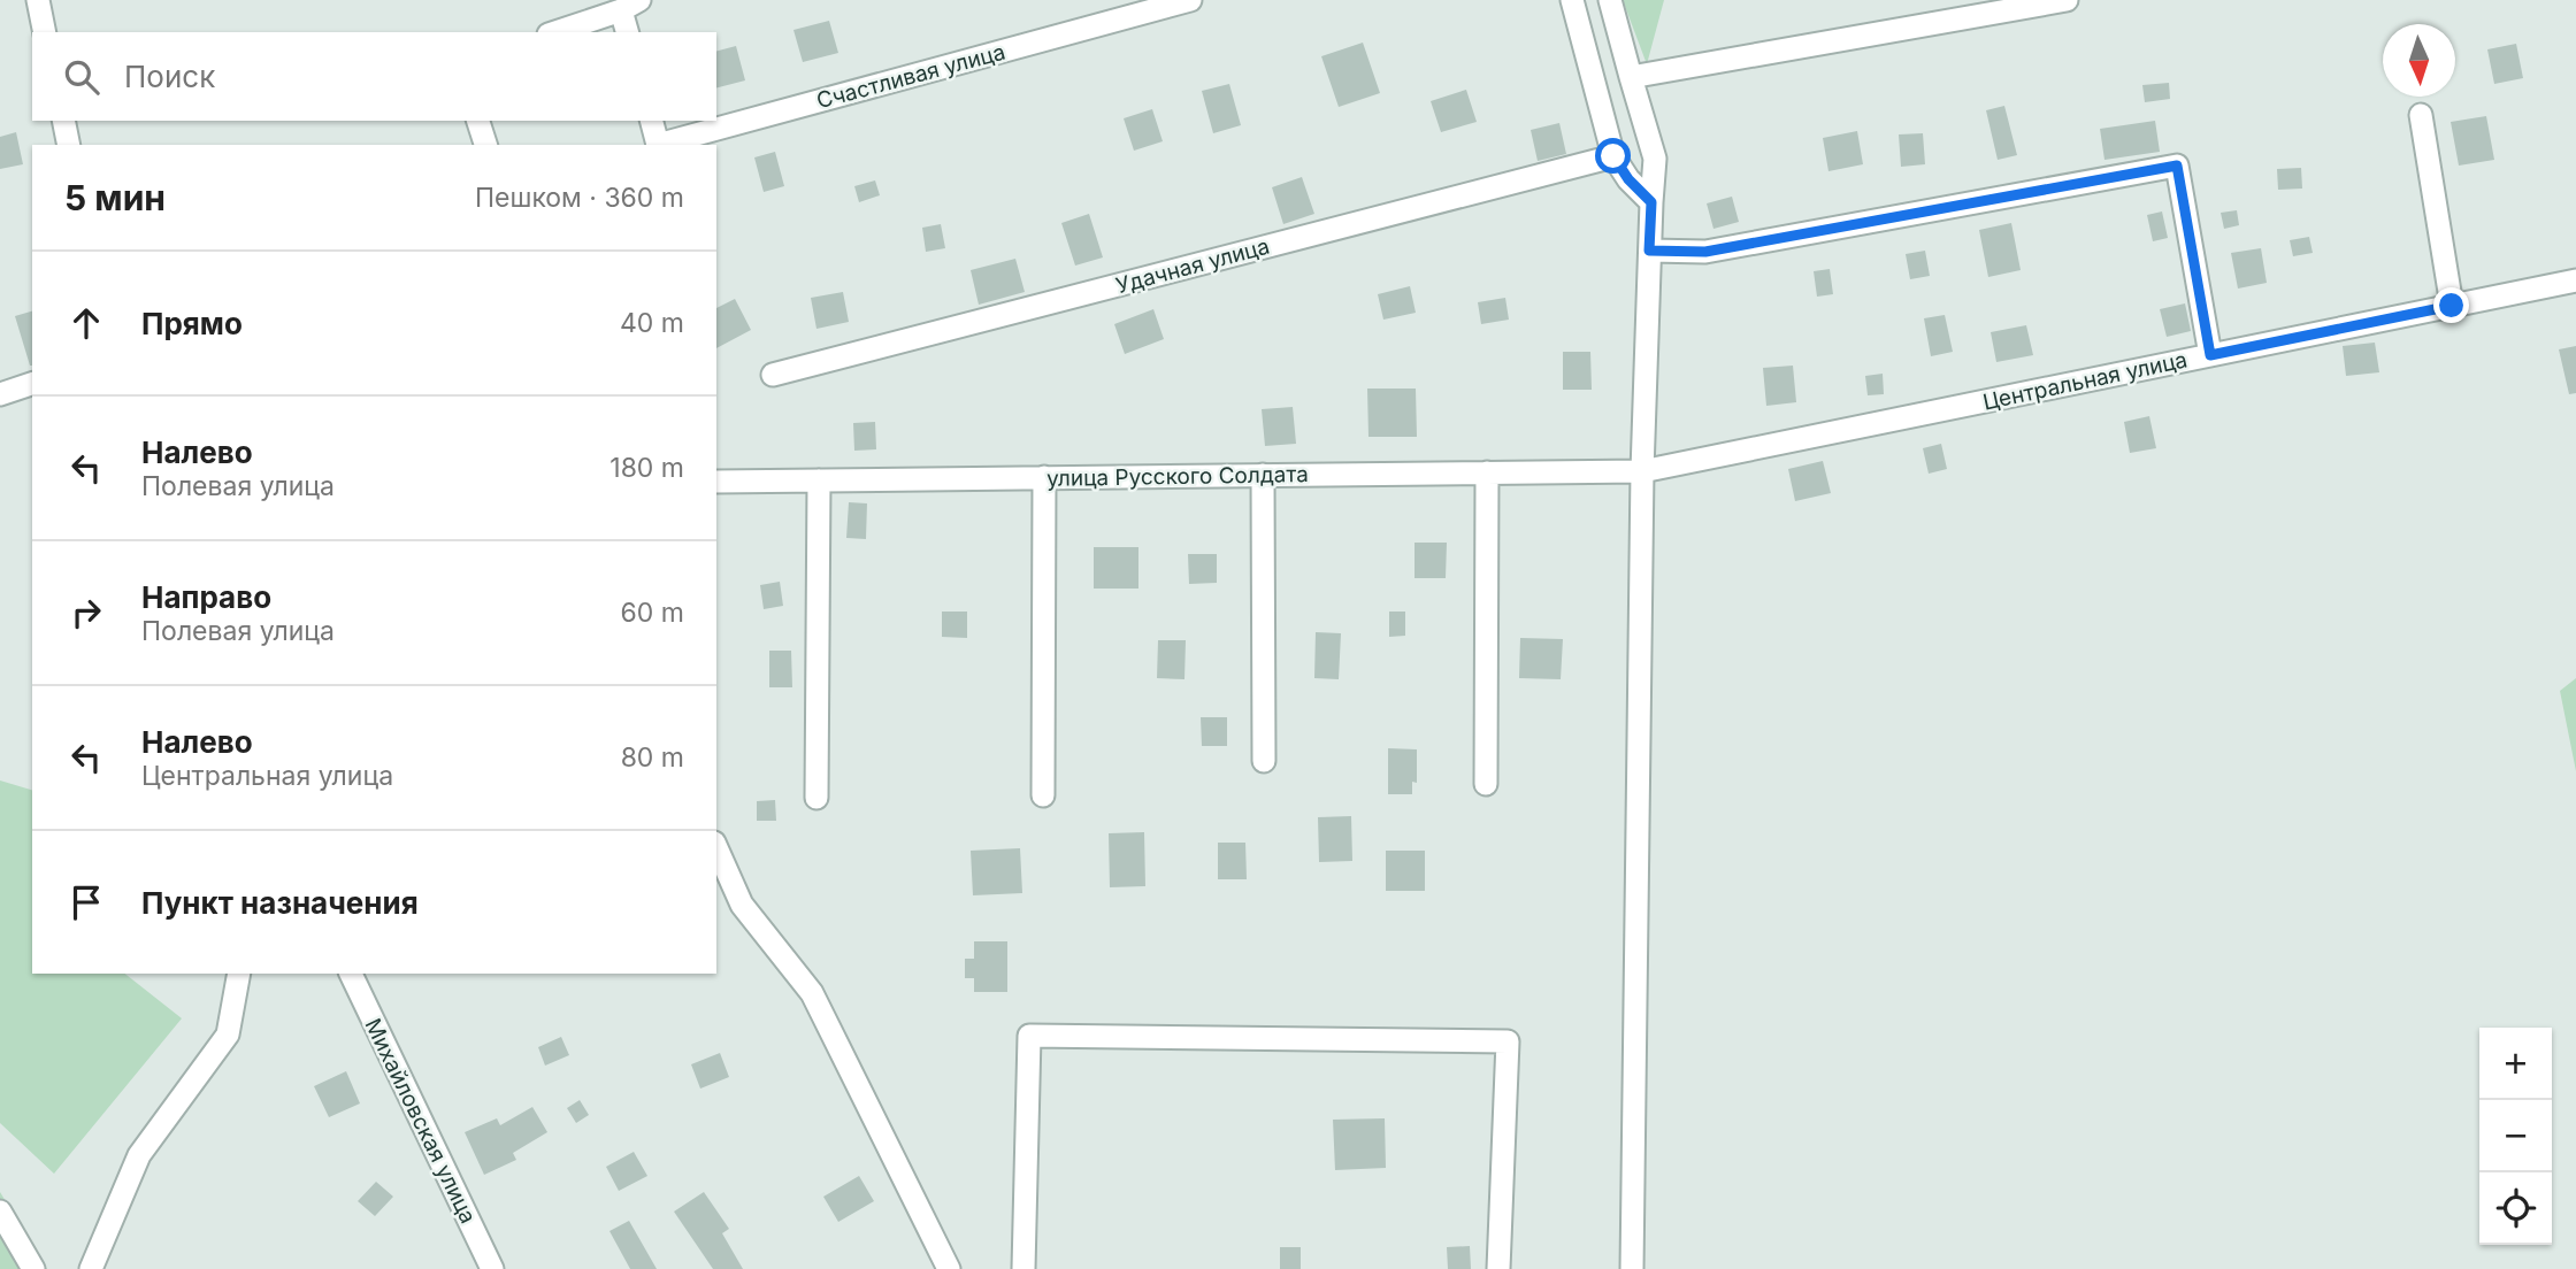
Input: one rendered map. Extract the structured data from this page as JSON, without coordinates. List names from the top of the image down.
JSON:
{
  "streets": {
    "street": [
      "Счастливая улица",
      "Удачная улица",
      "Центральная улица",
      "улица Русского Солдата",
      "Михайловская улица"
    ]
  },
  "crossings": [
    ["Центральная улица", "улица Русского Солдата"]
  ],
  "north": "bottom",
  "page": {
    "search": "Поиск",
    "heading": ["5 мин", "Пешком · 360 m"],
    "list": [
      ["Прямо", "40 m"],
      ["Налево", "Полевая улица", "180 m"],
      ["Направо", "Полевая улица", "60 m"],
      ["Налево", "Центральная улица", "80 m"],
      "Пункт назначения"
    ],
    "map_buttons": ["+", "−"]
  }
}
